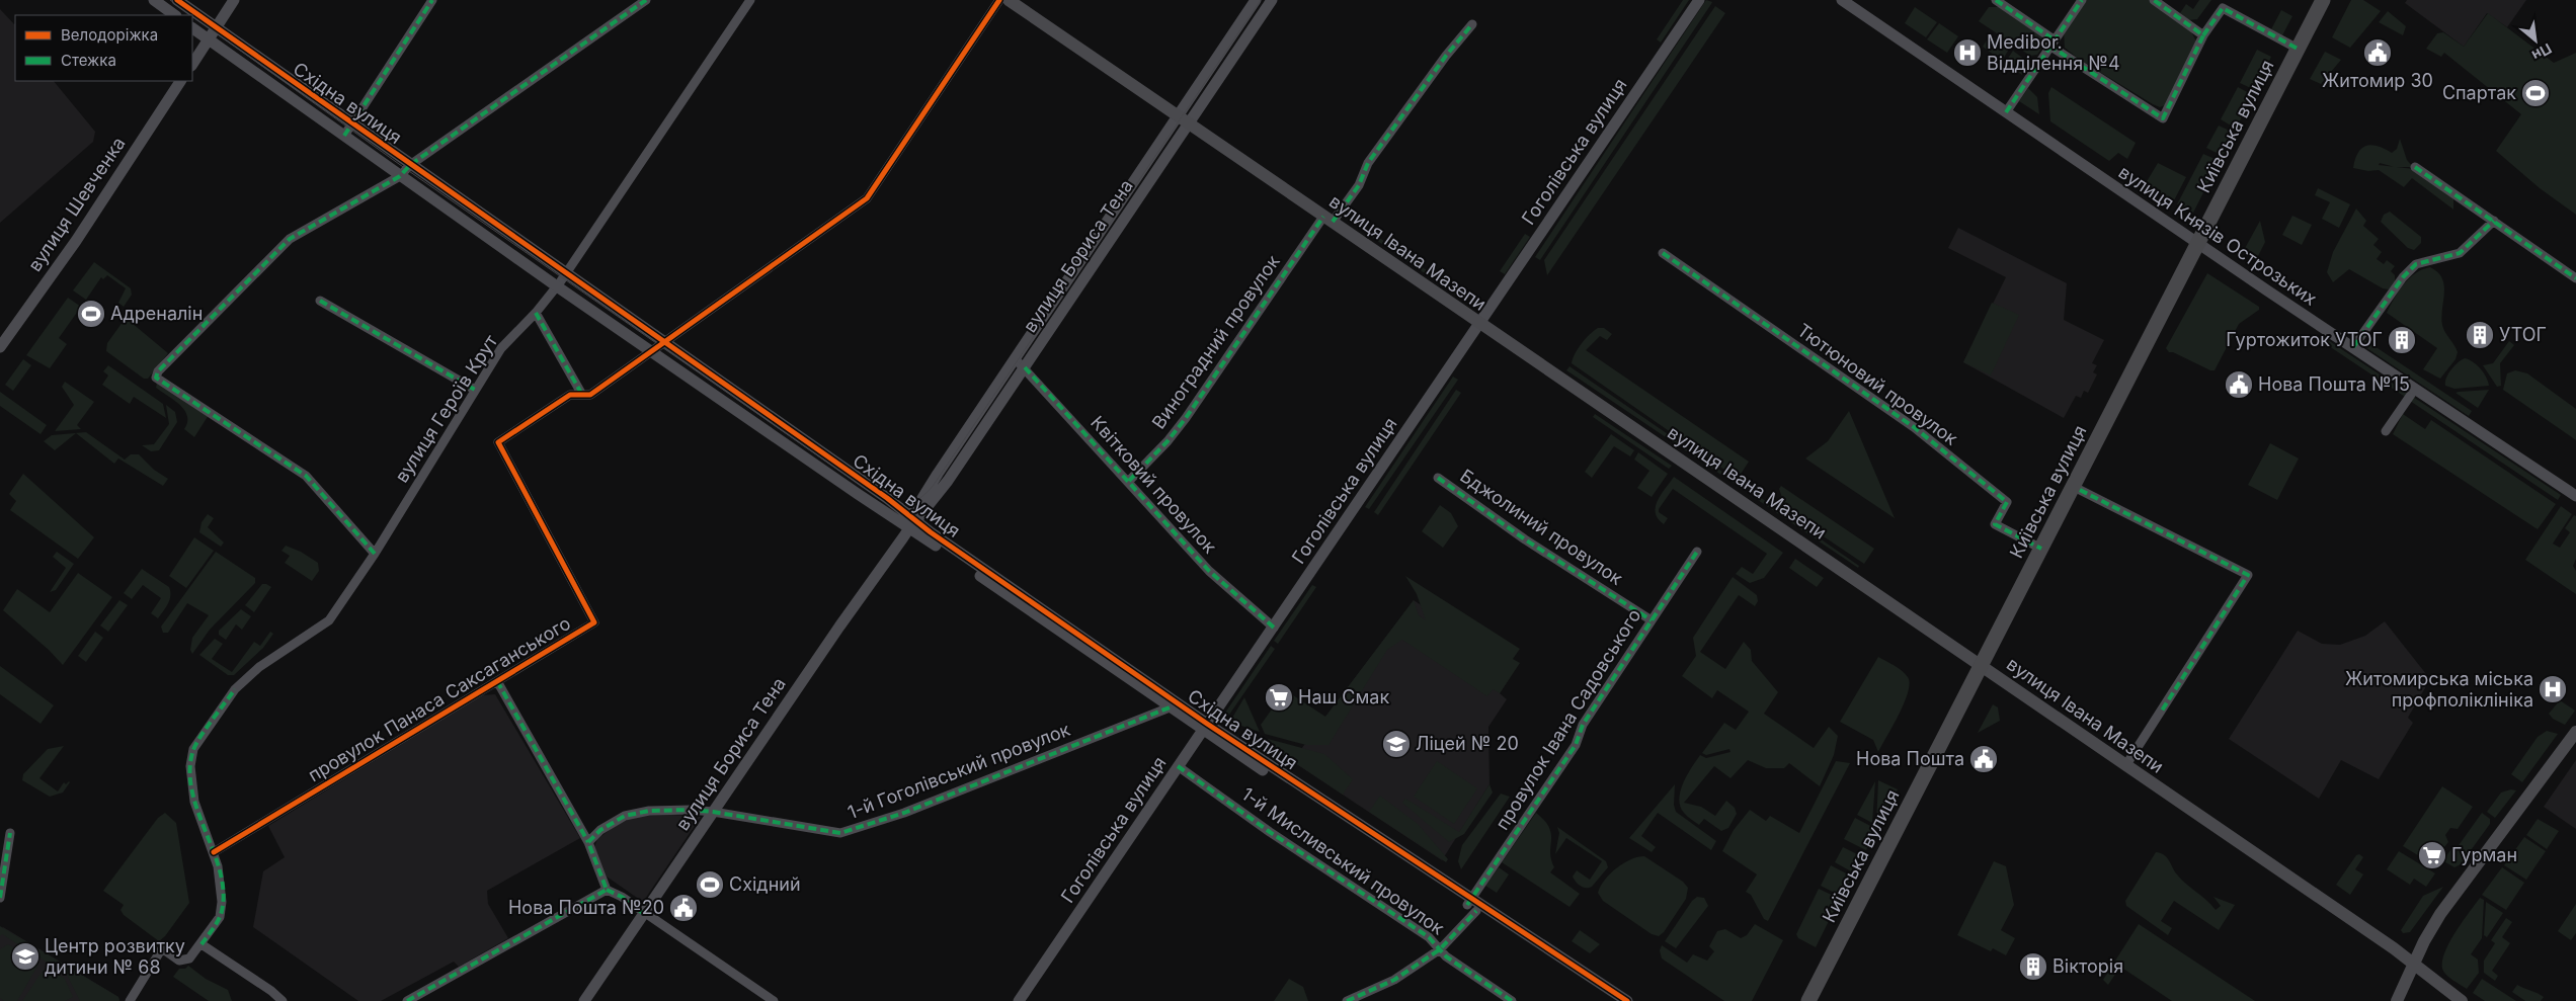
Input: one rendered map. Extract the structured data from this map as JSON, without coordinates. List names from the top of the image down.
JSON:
{
  "streets": {
    "main road": ["Київська вулиця", "вулиця Івана Мазепи"],
    "street": [
      "Східна вулиця",
      "Гоголівська вулиця",
      "вулиця Шевченка",
      "вулиця Князів Острозьких",
      "вулиця Бориса Тена",
      "Виноградний провулок",
      "Тютюновий провулок",
      "вулиця Героїв Крут",
      "Квітковий провулок",
      "Бджолиний провулок",
      "провулок Панаса Саксаганського",
      "провулок Івана Садовського",
      "1-й Гоголівський провулок",
      "1-й Мисливський провулок"
    ]
  },
  "crossings": [
    ["Східна вулиця", "Гоголівська вулиця"],
    ["Східна вулиця", "вулиця Бориса Тена"],
    ["Східна вулиця", "вулиця Героїв Крут"],
    ["Східна вулиця", "провулок Панаса Саксаганського"],
    ["Східна вулиця", "провулок Івана Садовського"],
    ["Східна вулиця", "1-й Гоголівський провулок"],
    ["Київська вулиця", "вулиця Князів Острозьких"],
    ["Київська вулиця", "вулиця Івана Мазепи"],
    ["Київська вулиця", "Тютюновий провулок"],
    ["Гоголівська вулиця", "вулиця Івана Мазепи"],
    ["Гоголівська вулиця", "Квітковий провулок"],
    ["Гоголівська вулиця", "1-й Мисливський провулок"],
    ["вулиця Івана Мазепи", "вулиця Бориса Тена"],
    ["вулиця Івана Мазепи", "Виноградний провулок"],
    ["вулиця Бориса Тена", "Квітковий провулок"],
    ["вулиця Бориса Тена", "1-й Гоголівський провулок"],
    ["Виноградний провулок", "Квітковий провулок"],
    ["вулиця Героїв Крут", "провулок Панаса Саксаганського"],
    ["Бджолиний провулок", "провулок Івана Садовського"],
    ["провулок Івана Садовського", "1-й Мисливський провулок"]
  ],
  "places": {
    "hospital": ["Medibor. Відділення №4", "Житомирська міська профполіклініка"],
    "public building": [
      "Житомир 30",
      "Нова Пошта №15",
      "Нова Пошта",
      "Нова Пошта №20"
    ],
    "sports": ["Спартак", "Адреналін", "Східний"],
    "building": ["УТОГ", "Гуртожиток УТОГ", "Вікторія"],
    "supermarket": ["Наш Смак", "Гурман"],
    "school or university": ["Ліцей № 20", "Центр розвитку дитини № 68"]
  },
  "legend": ["Велодоріжка", "Стежка"],
  "north": "bottom right"
}
